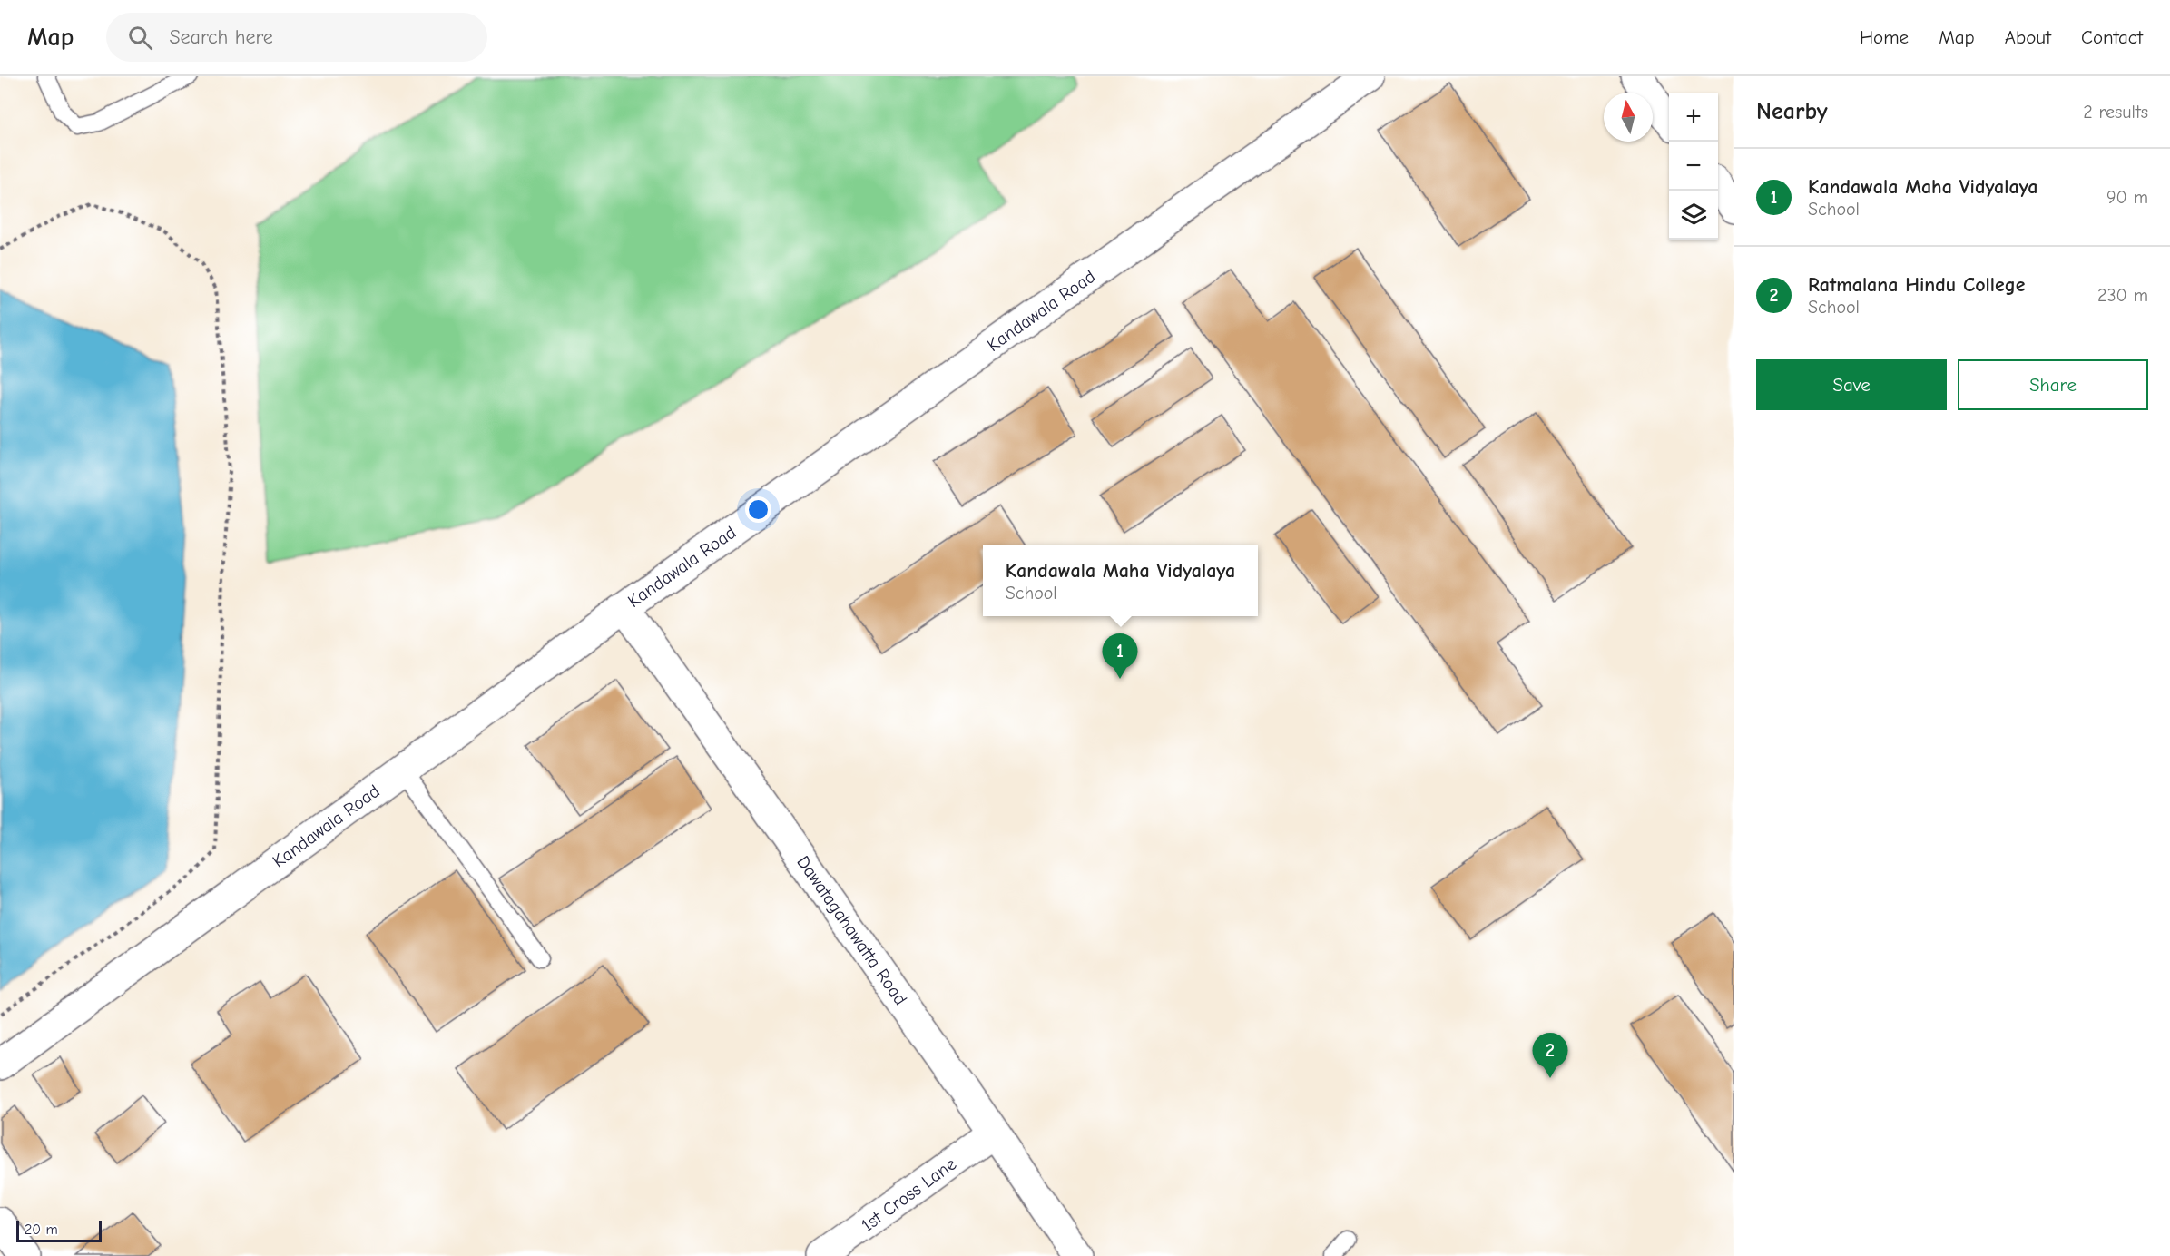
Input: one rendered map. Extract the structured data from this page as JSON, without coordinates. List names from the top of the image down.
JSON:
{
  "streets": {
    "street": ["Kandawala Road", "Dawatagahawatta Road", "1st Cross Lane"]
  },
  "crossings": [
    ["Kandawala Road", "Dawatagahawatta Road"],
    ["Dawatagahawatta Road", "1st Cross Lane"]
  ],
  "scale_bar": "20 m",
  "north": "top",
  "page": {
    "header": "Map",
    "search": "Search here",
    "nav": [
      "Home",
      "Map",
      "About",
      "Contact"
    ],
    "heading": ["Nearby", "2 results"],
    "map_buttons": ["+", "−"],
    "list": [
      {
        "mark": "1",
        "name": "Kandawala Maha Vidyalaya",
        "note": "School",
        "value": "90 m"
      },
      {
        "mark": "2",
        "name": "Ratmalana Hindu College",
        "note": "School",
        "value": "230 m"
      }
    ],
    "buttons": ["Save", "Share"],
    "popup": ["Kandawala Maha Vidyalaya", "School"],
    "pins": ["1", "2"],
    "scale": "20 m"
  }
}
